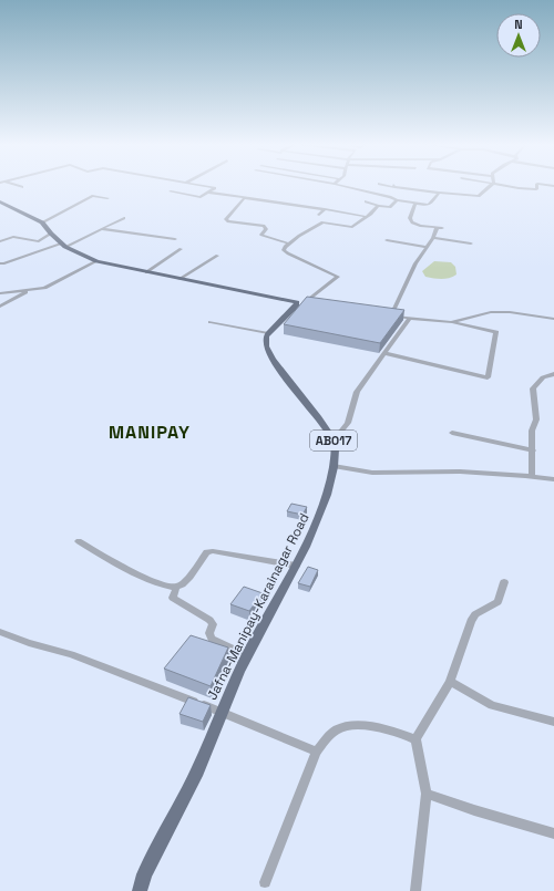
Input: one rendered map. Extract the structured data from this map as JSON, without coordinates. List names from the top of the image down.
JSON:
{
  "streets": {
    "main road": ["AB017", "Jafna-Manipay-Karainagar Road"]
  },
  "crossings": [
    ["AB017", "Jafna-Manipay-Karainagar Road"]
  ],
  "districts": ["MANIPAY"],
  "north": "top"
}
